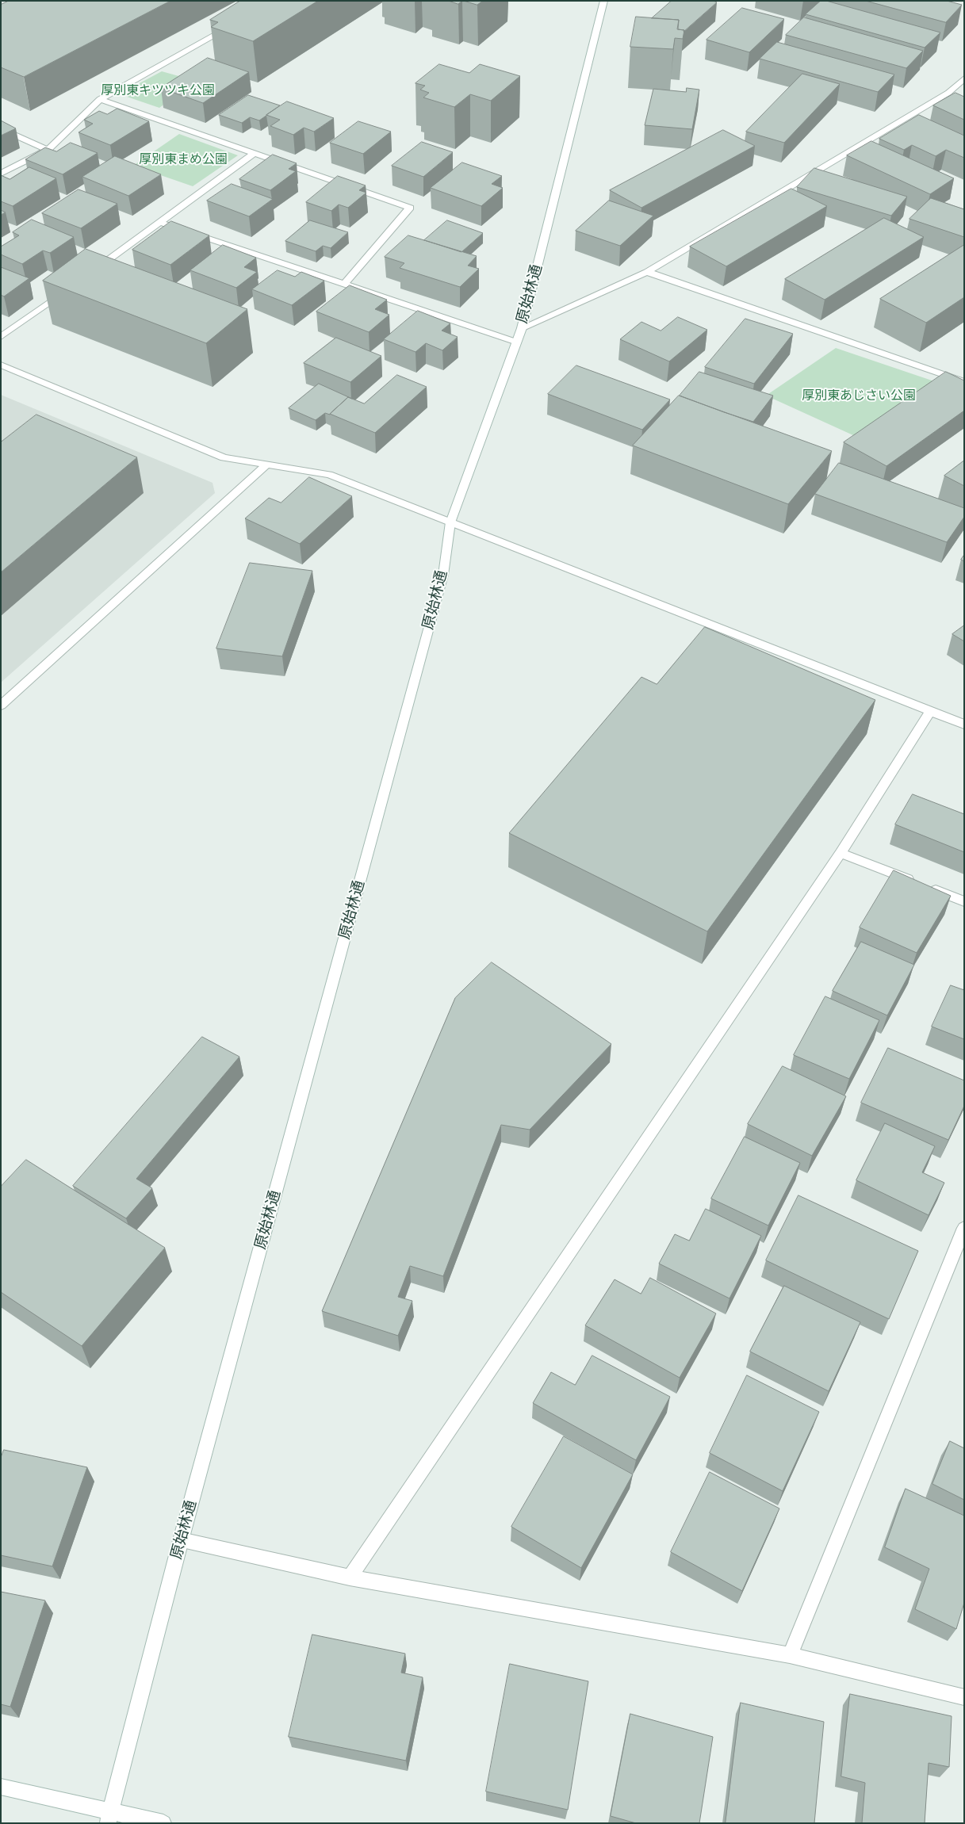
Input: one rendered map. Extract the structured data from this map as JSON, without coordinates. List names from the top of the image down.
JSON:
{
  "streets": {
    "street": ["原始林通"]
  },
  "parks": ["厚別東キツツキ公園", "厚別東まめ公園", "厚別東あじさい公園"]
}
